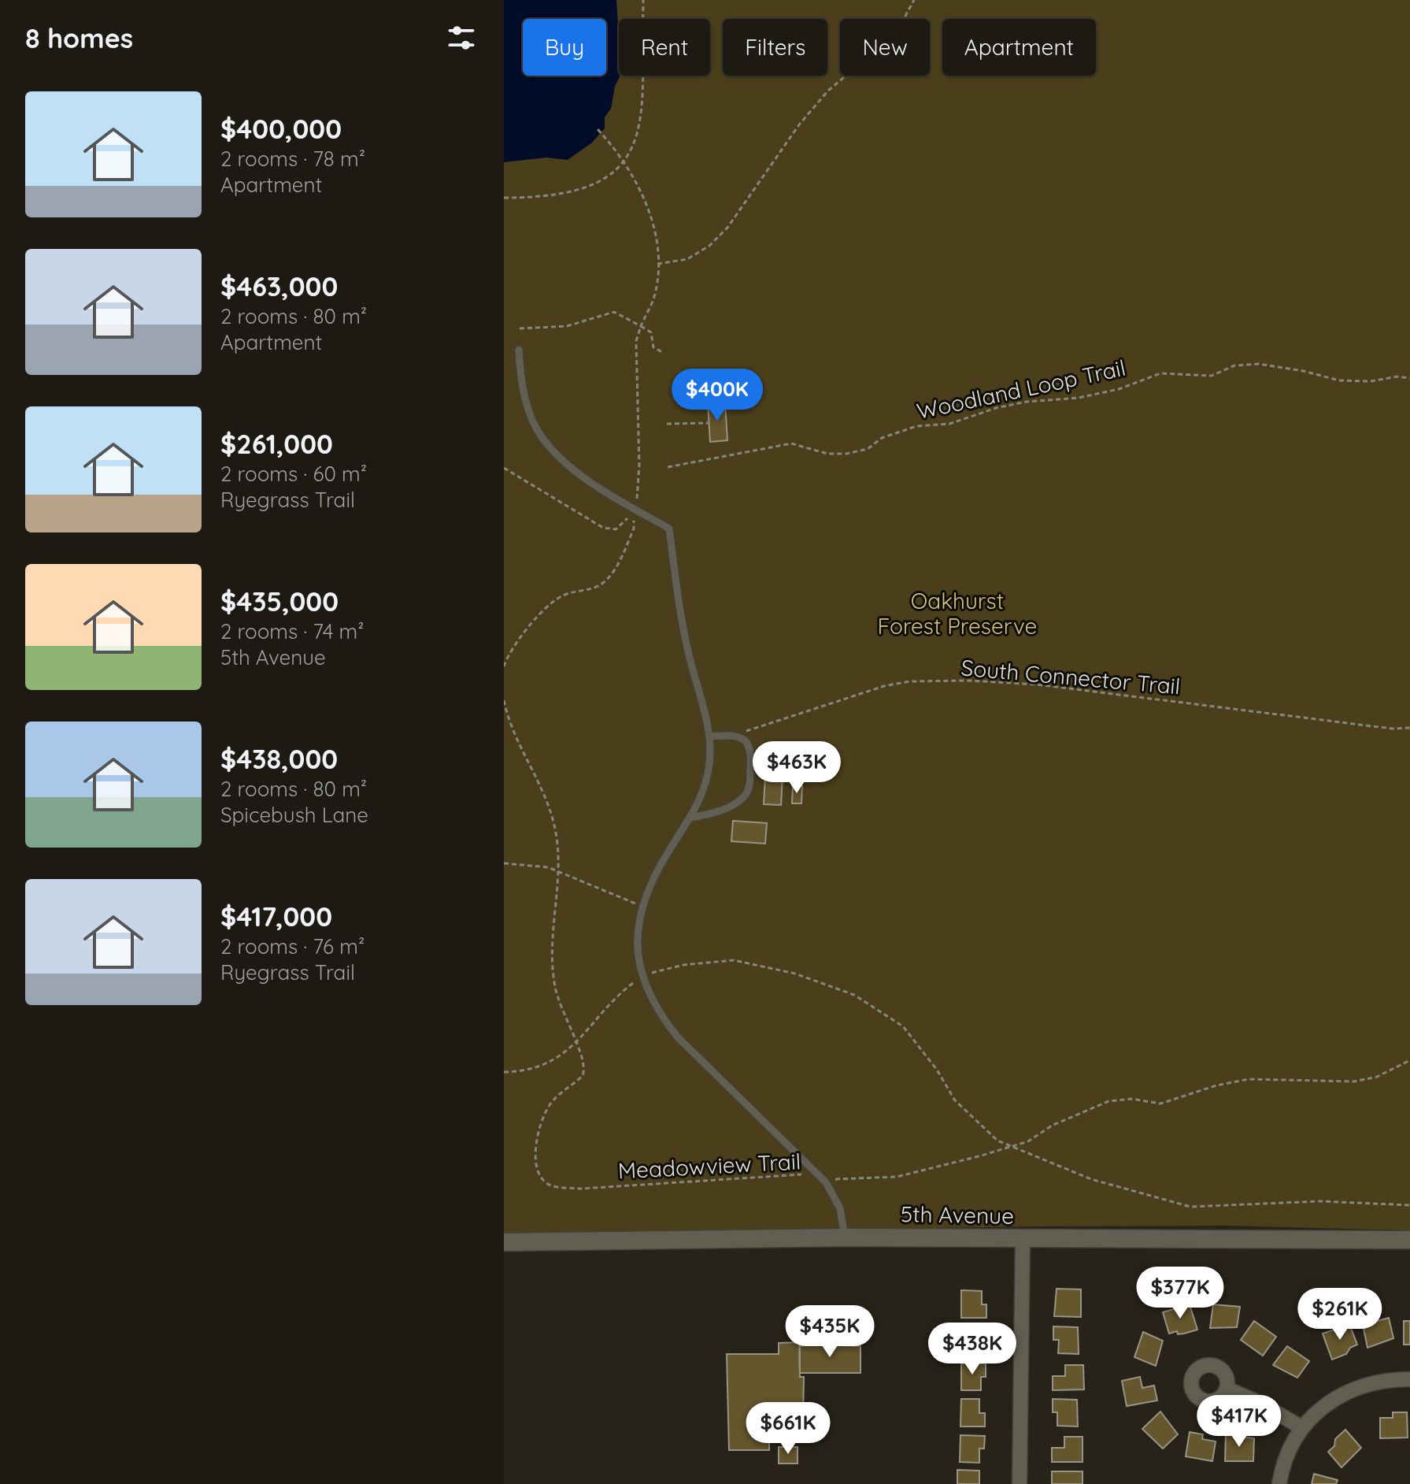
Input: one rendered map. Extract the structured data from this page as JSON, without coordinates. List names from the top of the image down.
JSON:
{
  "streets": {
    "street": ["5th Avenue"],
    "path": ["Woodland Loop Trail", "South Connector Trail", "Meadowview Trail"]
  },
  "parks": ["Oakhurst Forest Preserve"],
  "page": {
    "heading": "8 homes",
    "chip": [
      "Buy",
      "Rent",
      "Filters",
      "New",
      "Apartment"
    ],
    "list": [
      {
        "name": "$400,000",
        "note": "2 rooms · 78 m² · Apartment"
      },
      {
        "name": "$463,000",
        "note": "2 rooms · 80 m² · Apartment"
      },
      {
        "name": "$261,000",
        "note": "2 rooms · 60 m² · Ryegrass Trail"
      },
      {
        "name": "$435,000",
        "note": "2 rooms · 74 m² · 5th Avenue"
      },
      {
        "name": "$438,000",
        "note": "2 rooms · 80 m² · Spicebush Lane"
      },
      {
        "name": "$417,000",
        "note": "2 rooms · 76 m² · Ryegrass Trail"
      }
    ],
    "price": [
      "$400K",
      "$463K",
      "$377K",
      "$261K",
      "$435K",
      "$438K",
      "$417K",
      "$661K"
    ]
  }
}
